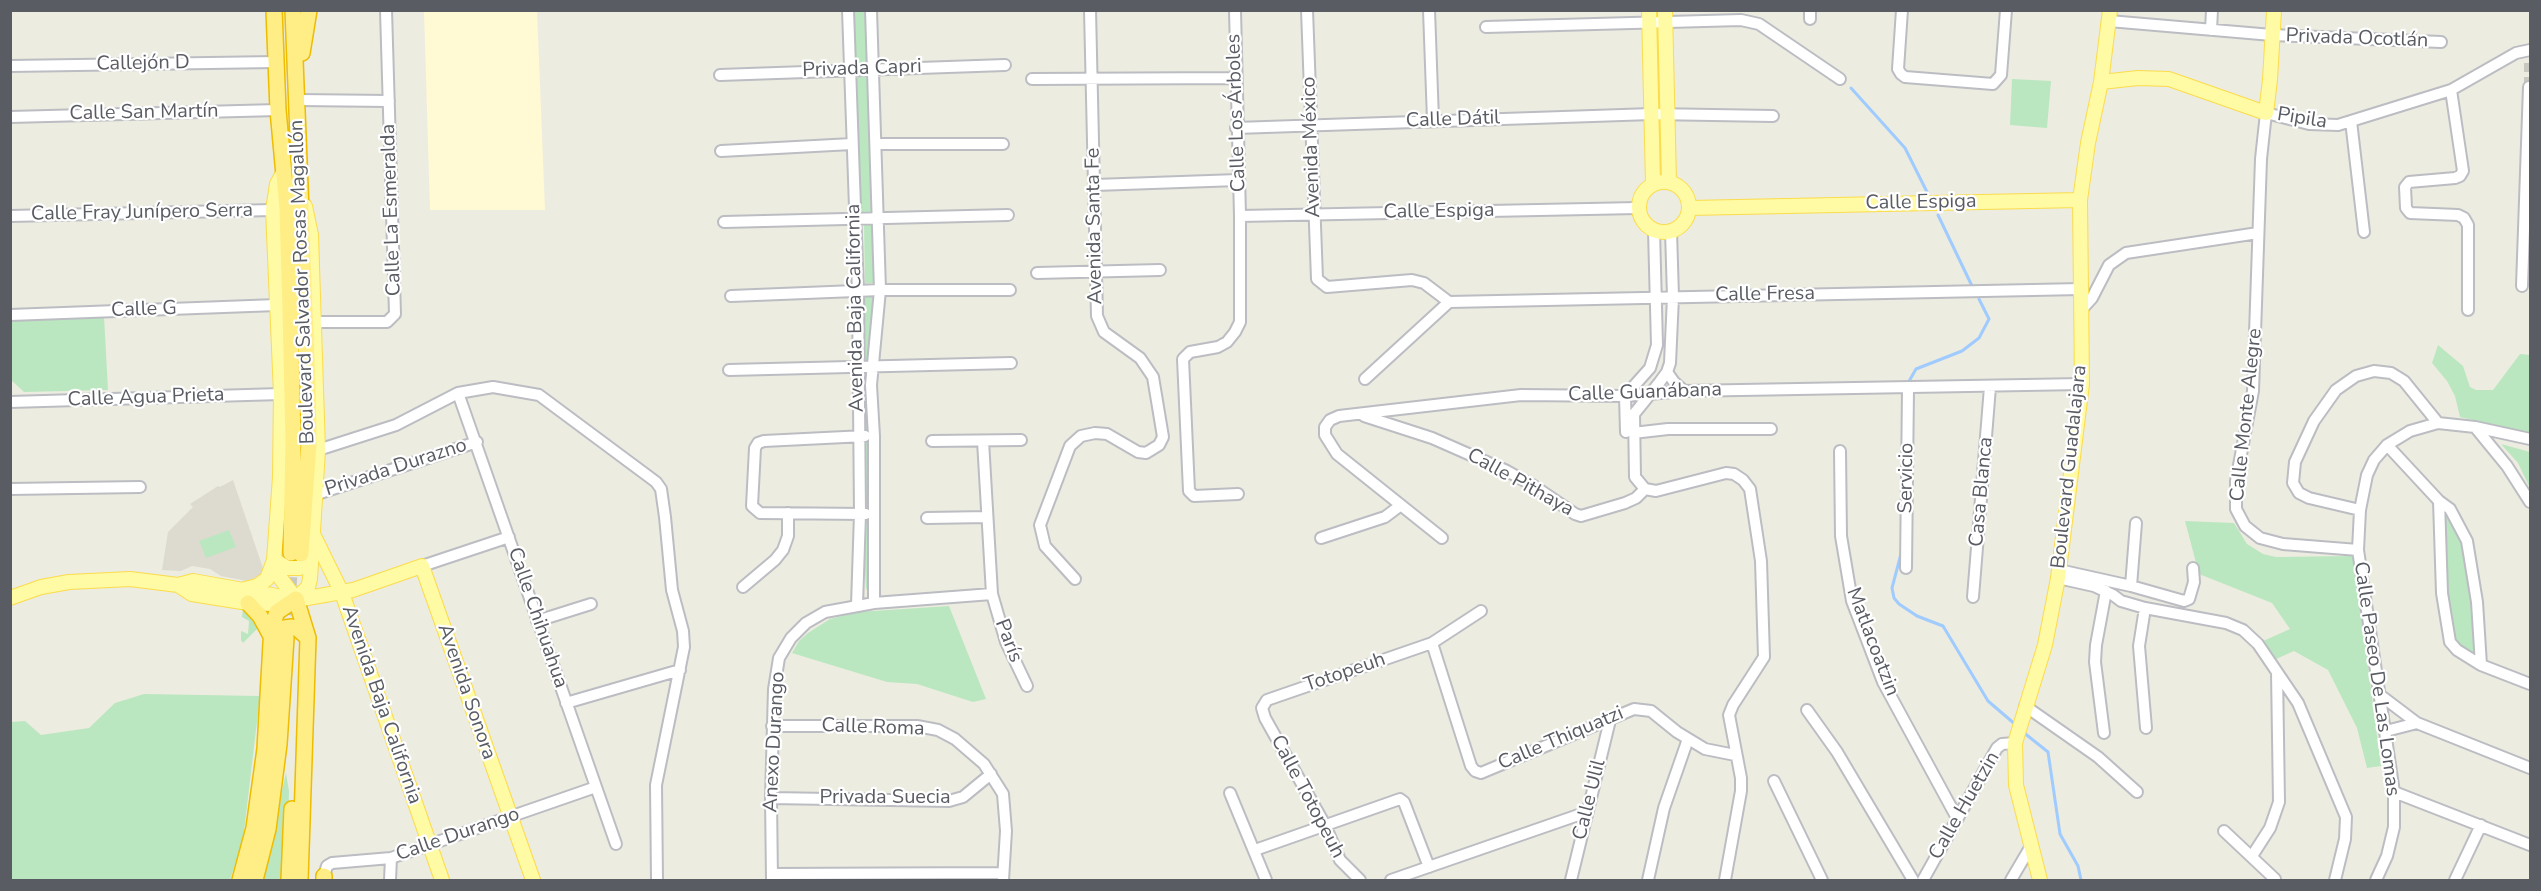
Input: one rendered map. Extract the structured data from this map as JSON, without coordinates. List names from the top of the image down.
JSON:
{
  "streets": {
    "highway": ["Boulevard Salvador Rosas Magallón"],
    "main road": [
      "Pipila",
      "Calle Espiga",
      "Avenida Baja California",
      "Boulevard Guadalajara",
      "Avenida Sonora"
    ],
    "street": [
      "Privada Ocotlán",
      "Callejón D",
      "Privada Capri",
      "Calle San Martín",
      "Calle Los Árboles",
      "Calle Dátil",
      "Avenida México",
      "Calle La Esmeralda",
      "Calle Fray Junípero Serra",
      "Avenida Santa Fe",
      "Calle Fresa",
      "Calle G",
      "Calle Guanábana",
      "Calle Agua Prieta",
      "Calle Monte Alegre",
      "Privada Durazno",
      "Servicio",
      "Calle Pithaya",
      "Casa Blanca",
      "Calle Chihuahua",
      "París",
      "Matlacoatzin",
      "Totopeuh",
      "Calle Paseo De Las Lomas",
      "Calle Roma",
      "Calle Thiquatzi",
      "Anexo Durango",
      "Calle Totopeuh",
      "Privada Suecia",
      "Calle Ulil",
      "Calle Huetzin",
      "Calle Durango"
    ]
  },
  "crossings": [
    ["Privada Ocotlán", "Boulevard Guadalajara"],
    ["Callejón D", "Boulevard Salvador Rosas Magallón"],
    ["Privada Capri", "Avenida Baja California"],
    ["Calle San Martín", "Boulevard Salvador Rosas Magallón"],
    ["Calle Los Árboles", "Calle Dátil"],
    ["Calle Los Árboles", "Calle Espiga"],
    ["Pipila", "Calle Monte Alegre"],
    ["Pipila", "Boulevard Guadalajara"],
    ["Calle Dátil", "Avenida México"],
    ["Avenida México", "Calle Espiga"],
    ["Avenida México", "Calle Fresa"],
    ["Calle Espiga", "Boulevard Guadalajara"],
    ["Calle Fresa", "Boulevard Guadalajara"],
    ["Avenida Baja California", "Anexo Durango"],
    ["Avenida Baja California", "Calle Durango"],
    ["Calle Guanábana", "Boulevard Guadalajara"],
    ["Calle Guanábana", "Servicio"],
    ["Calle Guanábana", "Calle Pithaya"],
    ["Calle Guanábana", "Casa Blanca"],
    ["Calle Monte Alegre", "Calle Paseo De Las Lomas"],
    ["Boulevard Guadalajara", "Calle Huetzin"],
    ["Privada Durazno", "Calle Chihuahua"],
    ["Calle Chihuahua", "Calle Durango"],
    ["París", "Anexo Durango"],
    ["Matlacoatzin", "Calle Huetzin"],
    ["Totopeuh", "Calle Thiquatzi"],
    ["Totopeuh", "Calle Totopeuh"],
    ["Avenida Sonora", "Calle Durango"],
    ["Calle Roma", "Anexo Durango"],
    ["Calle Roma", "Privada Suecia"],
    ["Calle Thiquatzi", "Calle Ulil"],
    ["Anexo Durango", "Privada Suecia"]
  ]
}
